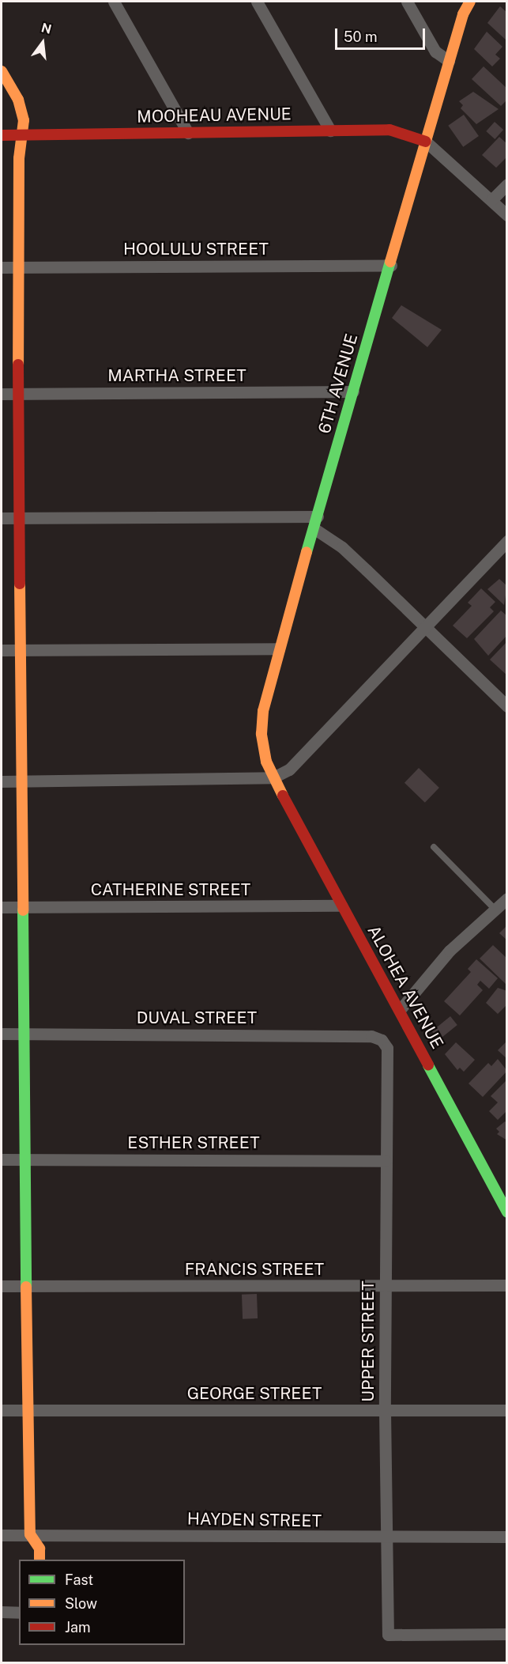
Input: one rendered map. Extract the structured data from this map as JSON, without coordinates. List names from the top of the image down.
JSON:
{
  "streets": {
    "street": [
      "MOOHEAU AVENUE",
      "HOOLULU STREET",
      "MARTHA STREET",
      "6TH AVENUE",
      "CATHERINE STREET",
      "ALOHEA AVENUE",
      "DUVAL STREET",
      "ESTHER STREET",
      "FRANCIS STREET",
      "UPPER STREET",
      "GEORGE STREET",
      "HAYDEN STREET"
    ]
  },
  "crossings": [
    ["MOOHEAU AVENUE", "6TH AVENUE"],
    ["HOOLULU STREET", "6TH AVENUE"],
    ["MARTHA STREET", "6TH AVENUE"],
    ["6TH AVENUE", "ALOHEA AVENUE"],
    ["CATHERINE STREET", "ALOHEA AVENUE"],
    ["DUVAL STREET", "UPPER STREET"],
    ["ESTHER STREET", "UPPER STREET"],
    ["FRANCIS STREET", "UPPER STREET"],
    ["UPPER STREET", "GEORGE STREET"],
    ["UPPER STREET", "HAYDEN STREET"]
  ],
  "legend": ["Fast", "Slow", "Jam"],
  "scale_bar": "50 m",
  "north": "top"
}
